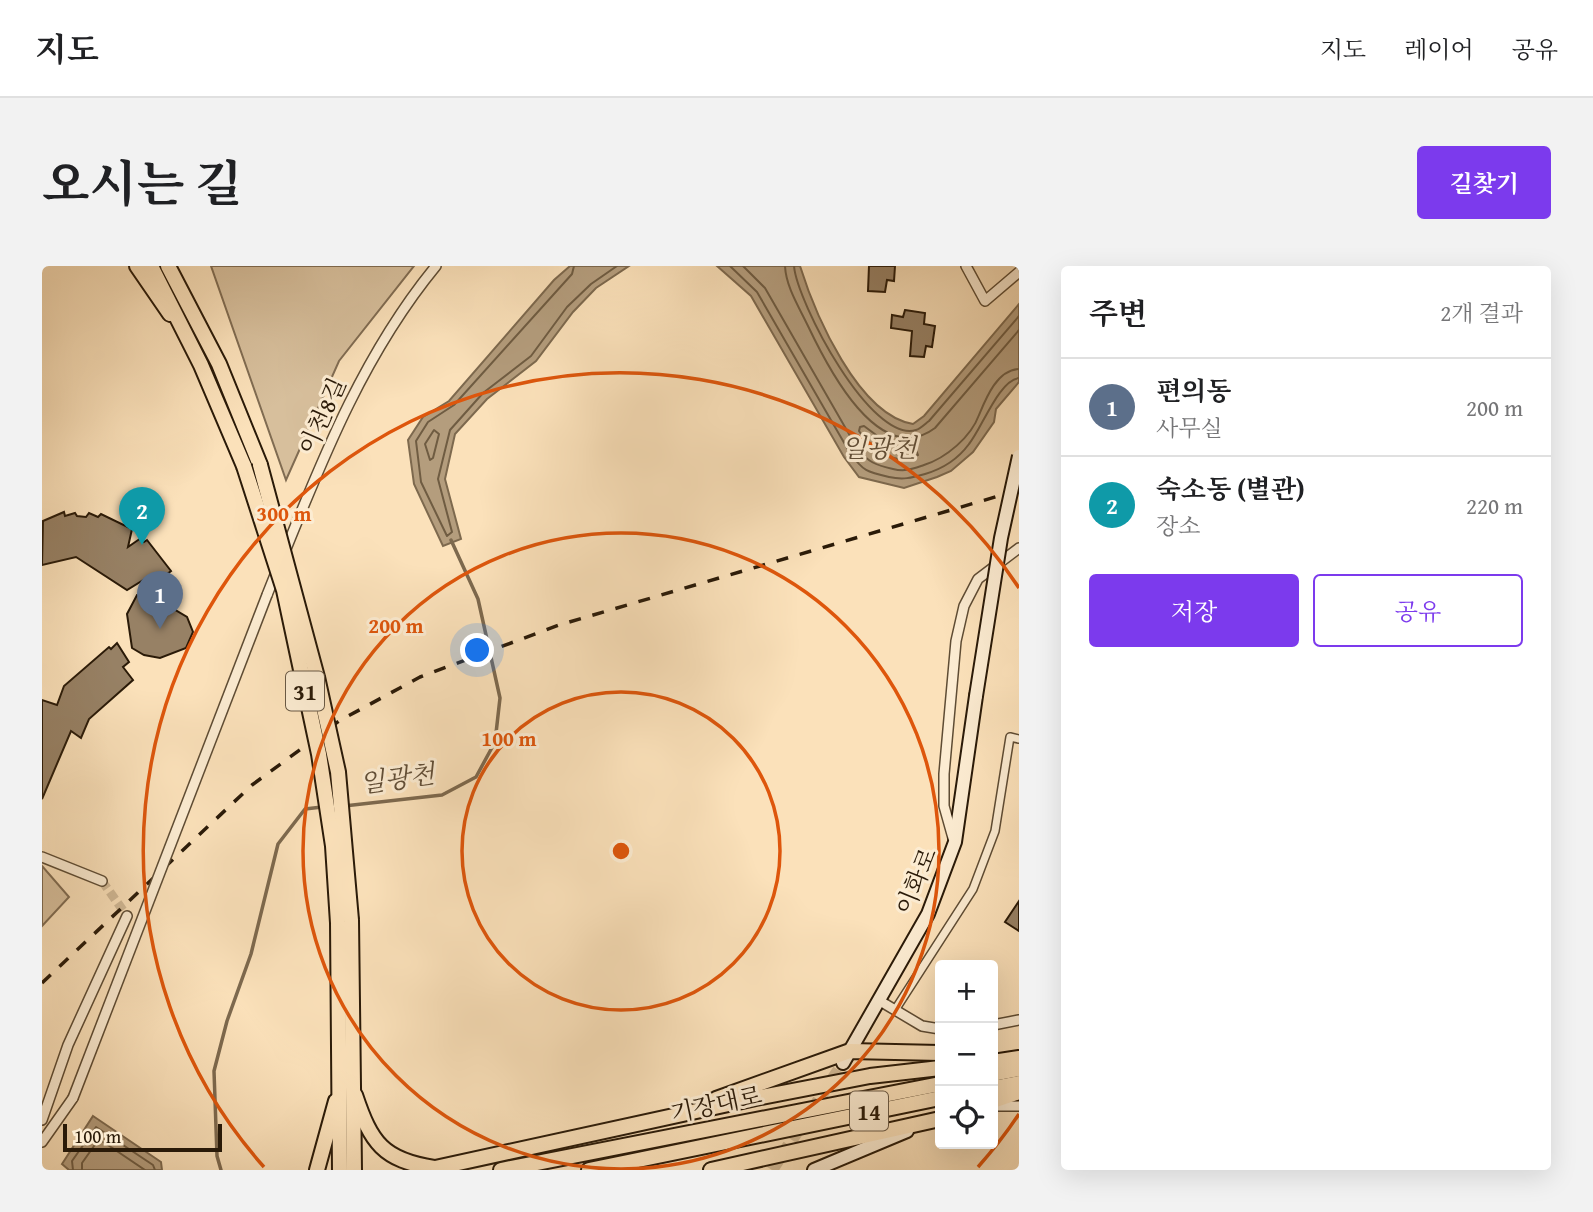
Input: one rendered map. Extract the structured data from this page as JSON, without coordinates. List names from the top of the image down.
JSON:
{
  "streets": {
    "main road": [
      "31",
      "이화로",
      "기장대로",
      "14"
    ],
    "street": ["이천8길"]
  },
  "water": ["일광천"],
  "scale_bar": "100 m",
  "page": {
    "header": "지도",
    "nav": ["지도", "레이어", "공유"],
    "title": "오시는 길",
    "buttons": [
      "길찾기",
      ["저장", "공유"]
    ],
    "heading": ["주변", "2개 결과"],
    "list": [
      {
        "mark": "1",
        "name": "편의동",
        "note": "사무실",
        "value": "200 m"
      },
      {
        "mark": "2",
        "name": "숙소동 (별관)",
        "note": "장소",
        "value": "220 m"
      }
    ],
    "pins": ["2", "1"],
    "map_buttons": ["+", "−"],
    "scale": "100 m"
  },
  "rings": ["300 m", "200 m", "100 m"]
}
